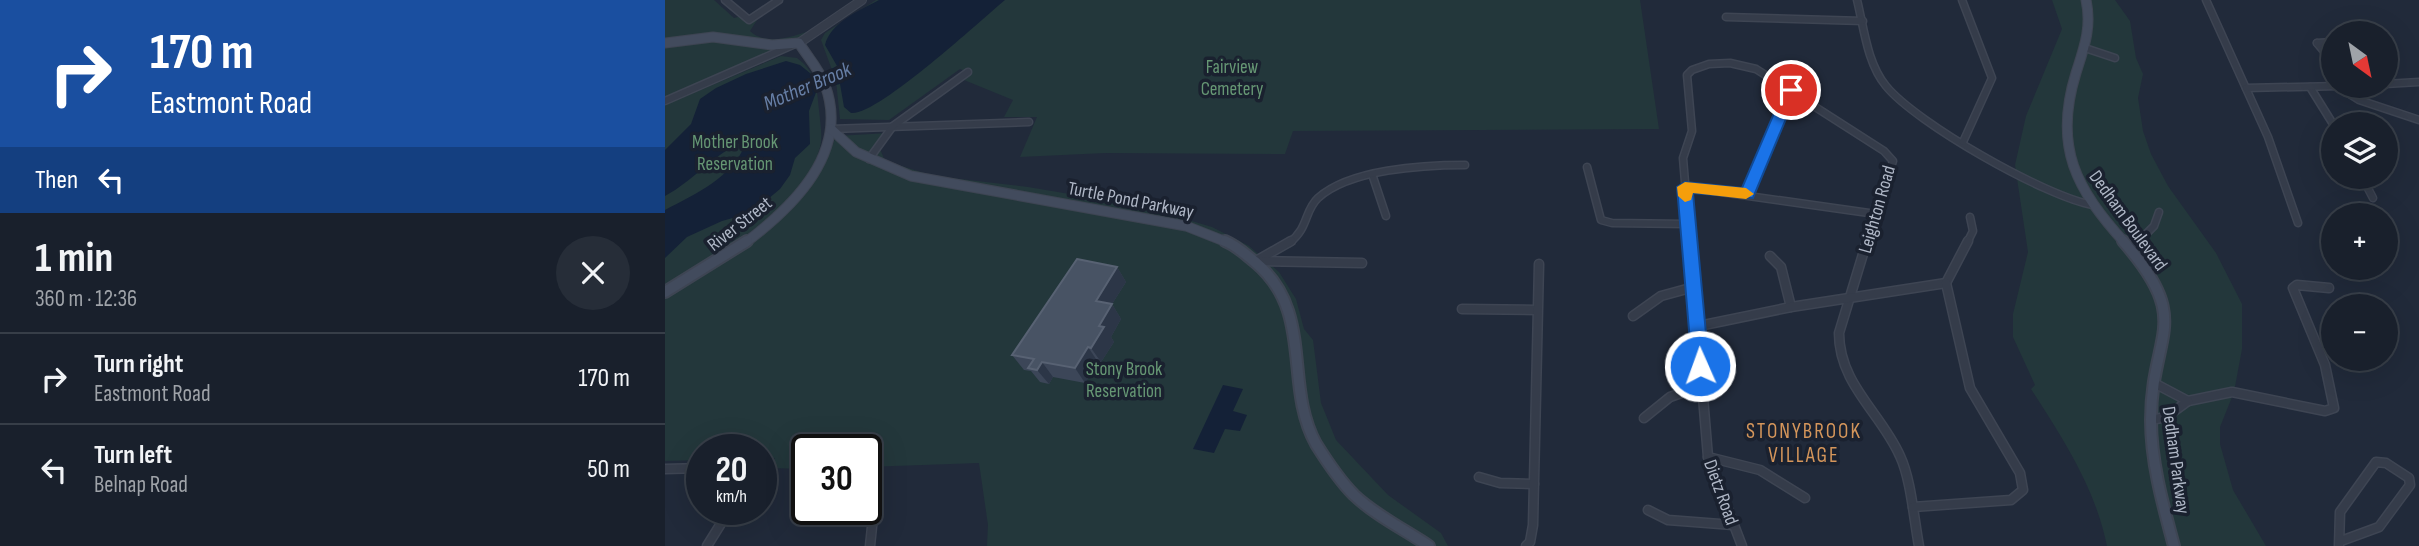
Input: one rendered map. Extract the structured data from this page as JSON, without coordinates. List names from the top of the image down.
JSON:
{
  "streets": {
    "main road": [
      "Turtle Pond Parkway",
      "Dedham Boulevard",
      "River Street",
      "Dedham Parkway"
    ],
    "street": ["Leighton Road", "Dietz Road"]
  },
  "crossings": [
    ["Turtle Pond Parkway", "River Street"],
    ["Leighton Road", "Dietz Road"],
    ["Dedham Boulevard", "Dedham Parkway"]
  ],
  "districts": ["STONYBROOK VILLAGE"],
  "water": ["Mother Brook"],
  "parks": ["Fairview Cemetery", "Mother Brook Reservation", "Stony Brook Reservation"],
  "north": "bottom right",
  "page": {
    "turn": ["170 m", "Eastmont Road"],
    "map_buttons": ["+", "−"],
    "then": "Then",
    "heading": ["1 min", "360 m · 12:36"],
    "list": [
      {
        "name": "Turn right",
        "note": "Eastmont Road",
        "value": "170 m"
      },
      {
        "name": "Turn left",
        "note": "Belnap Road",
        "value": "50 m"
      }
    ],
    "speed": "20 km/h",
    "limit": "30"
  }
}
